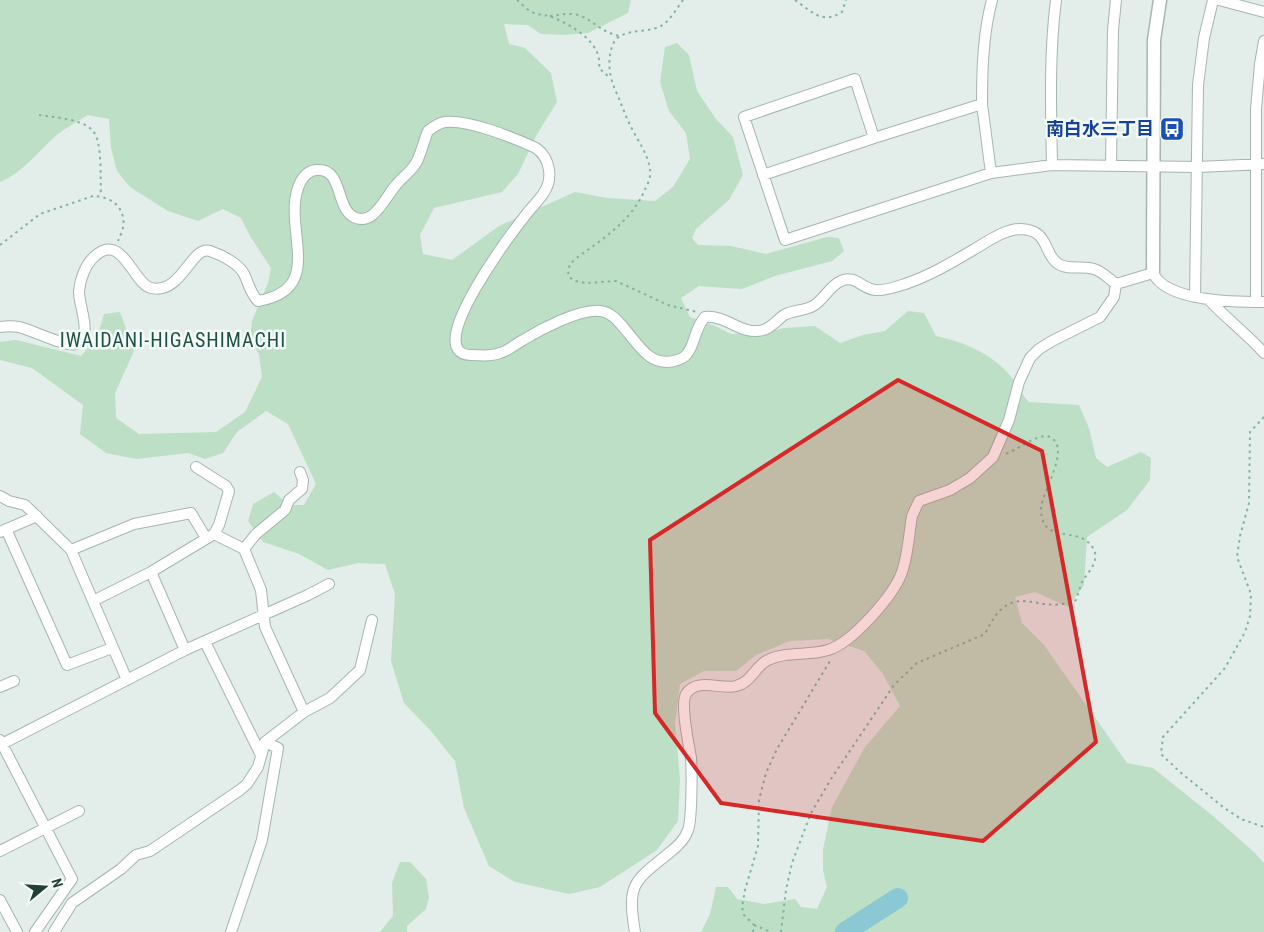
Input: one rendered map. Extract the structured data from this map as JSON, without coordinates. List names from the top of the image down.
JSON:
{
  "districts": ["IWAIDANI-HIGASHIMACHI"],
  "places": {
    "bus stop": ["南白水三丁目"]
  },
  "north": "right"
}
